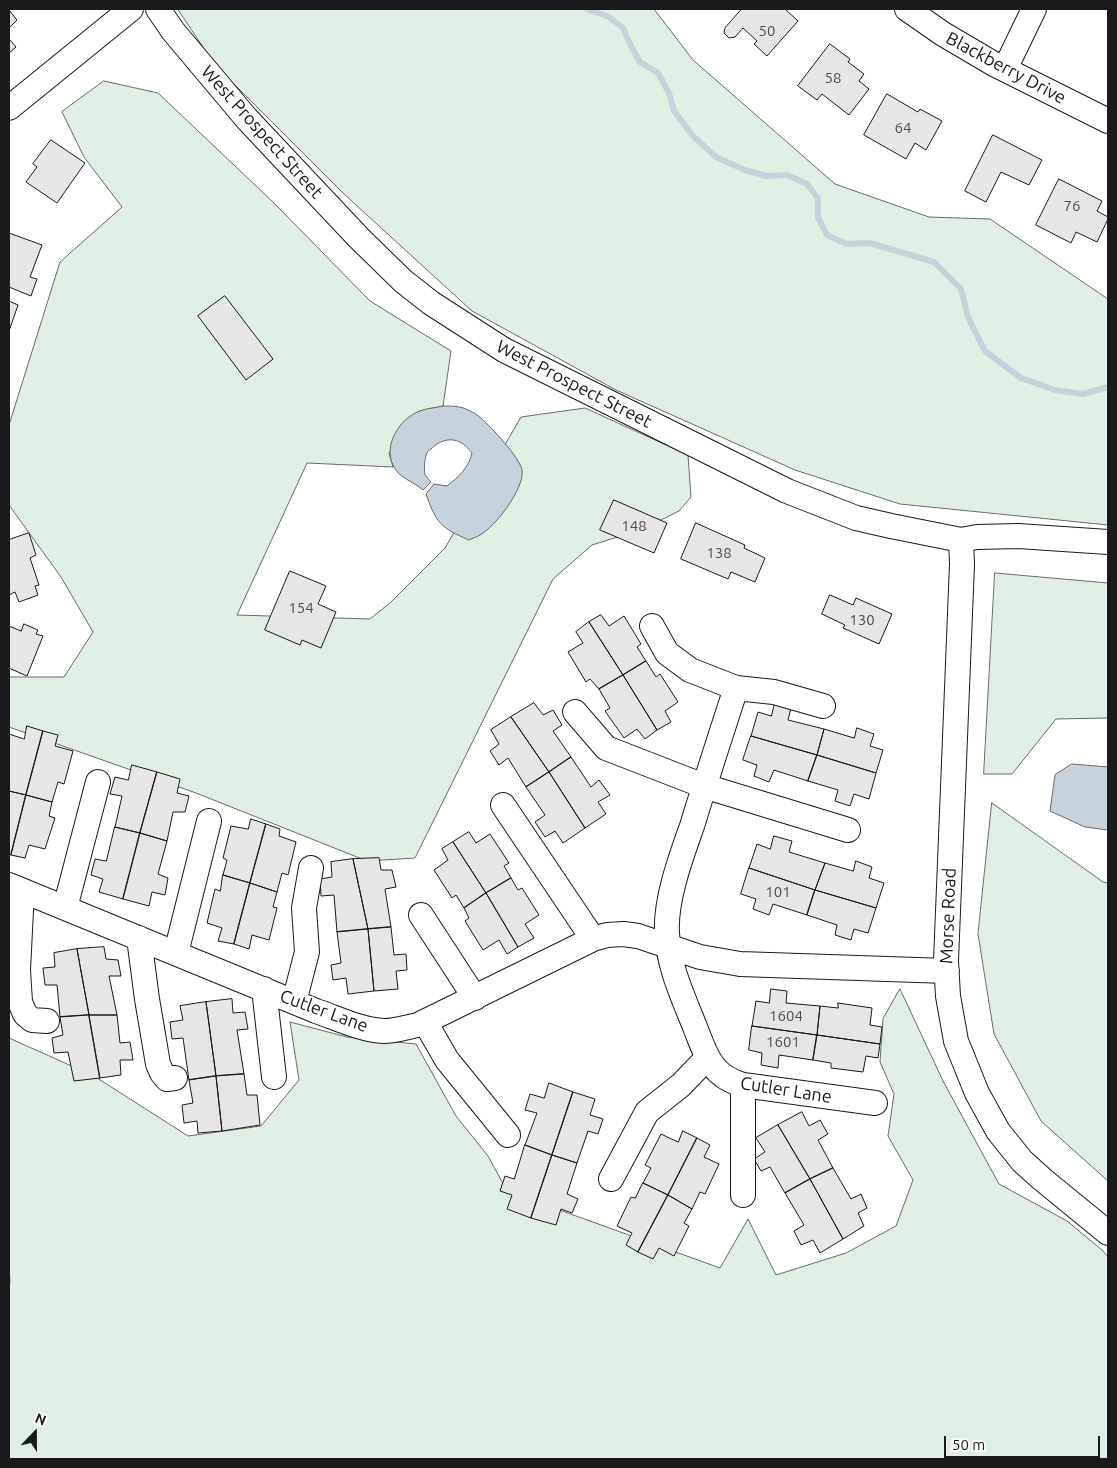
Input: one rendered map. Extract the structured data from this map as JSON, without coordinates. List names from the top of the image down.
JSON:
{
  "streets": {
    "street": [
      "Blackberry Drive",
      "West Prospect Street",
      "Morse Road",
      "Cutler Lane"
    ]
  },
  "crossings": [
    ["West Prospect Street", "Morse Road"],
    ["Morse Road", "Cutler Lane"]
  ],
  "house_numbers": [
    "50",
    "58",
    "64",
    "76",
    "148",
    "138",
    "154",
    "130",
    "101",
    "1604",
    "1601"
  ],
  "scale_bar": "50 m",
  "north": "top"
}
